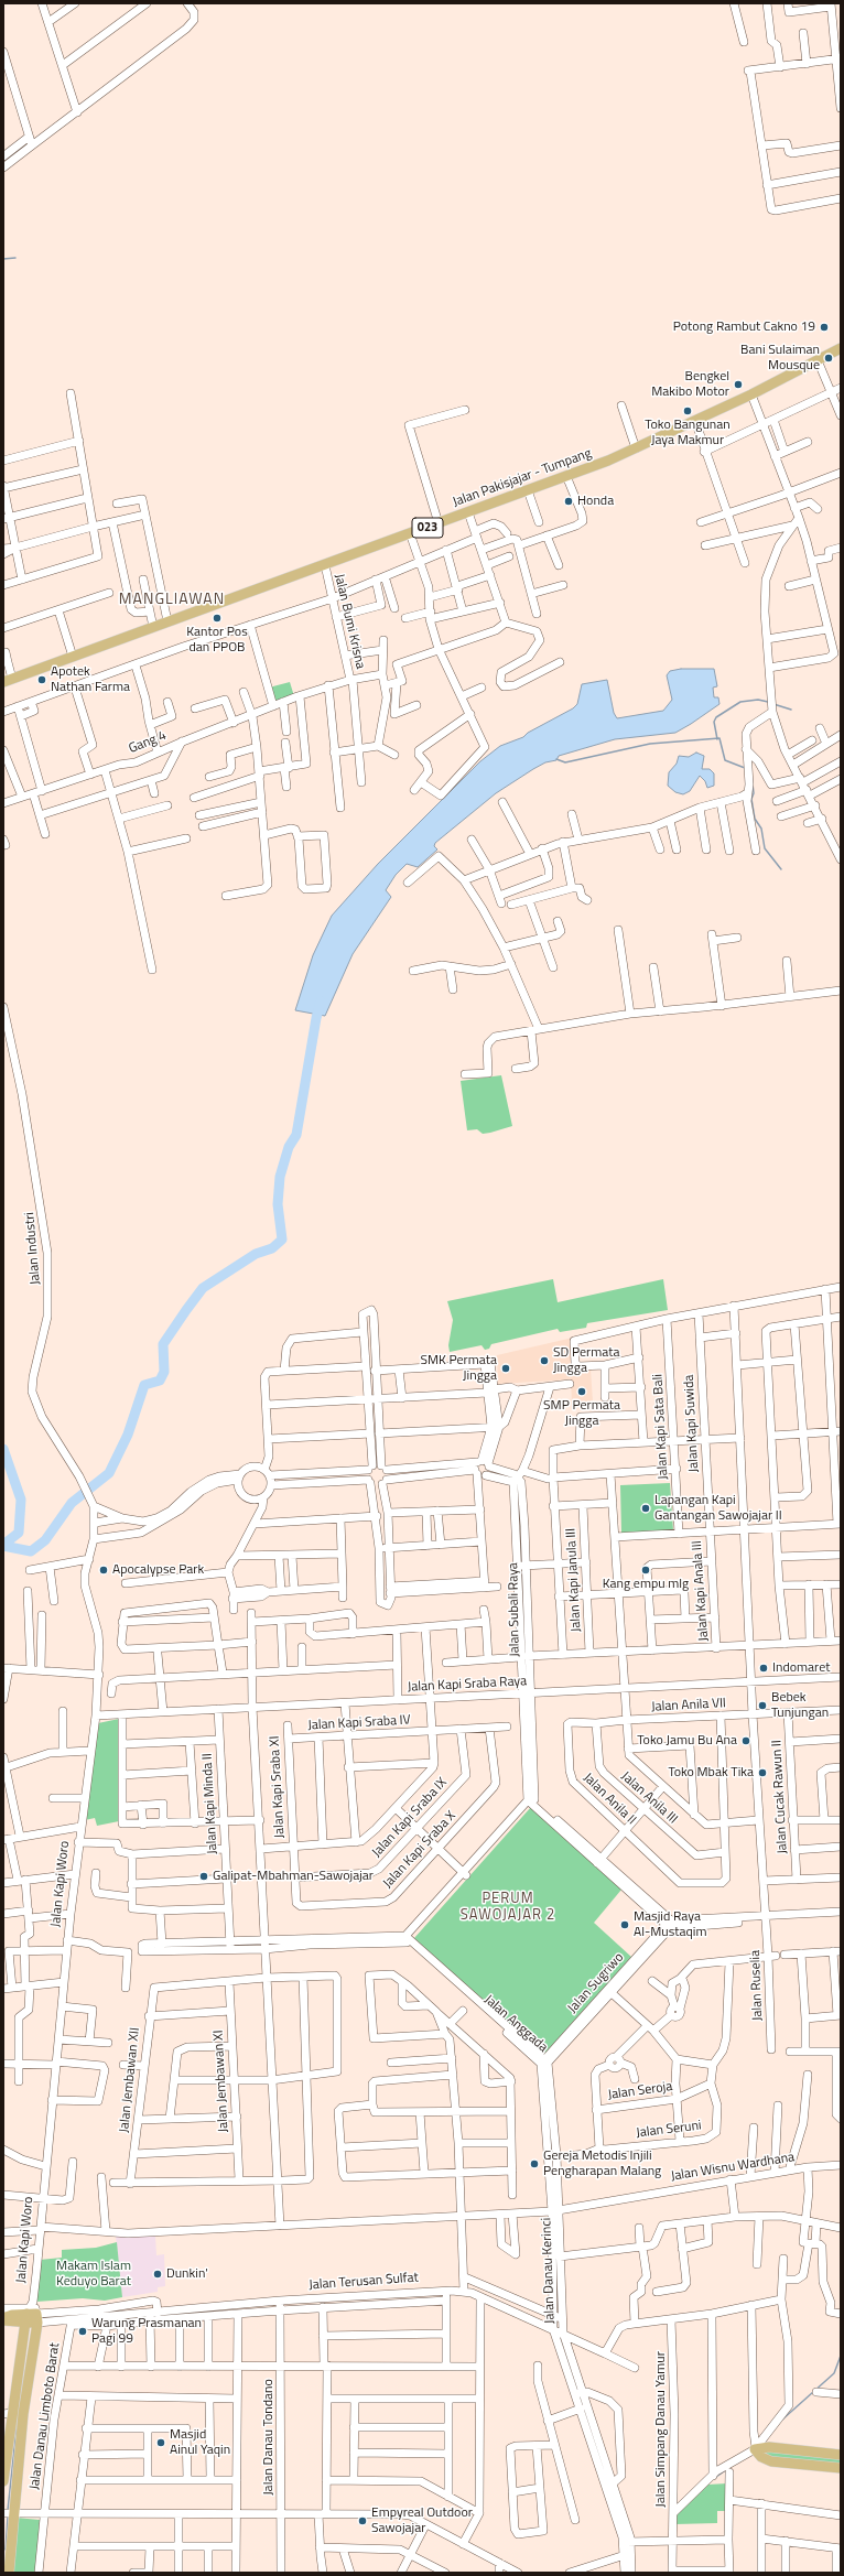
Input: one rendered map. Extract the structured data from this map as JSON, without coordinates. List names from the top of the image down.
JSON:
{
  "streets": {
    "main road": ["Jalan Pakisjajar - Tumpang", "023"],
    "street": [
      "Jalan Bumi Krisna",
      "Gang 4",
      "Jalan Industri",
      "Jalan Kapi Suwida",
      "Jalan Kapi Sata Bali",
      "Jalan Kapi Janula III",
      "Jalan Kapi Anala III",
      "Jalan Subali Raya",
      "Jalan Kapi Sraba Raya",
      "Jalan Anila VII",
      "Jalan Kapi Sraba IV",
      "Jalan Kapi Sraba XI",
      "Jalan Cucak Rawun II",
      "Jalan Anila III",
      "Jalan Anila II",
      "Jalan Kapi Minda II",
      "Jalan Kapi Sraba IX",
      "Jalan Kapi Sraba X",
      "Jalan Kapi Woro",
      "Jalan Sugriwo",
      "Jalan Ruselia",
      "Jalan Anggada",
      "Jalan Jembawan XII",
      "Jalan Jembawan XI",
      "Jalan Seroja",
      "Jalan Seruni",
      "Jalan Wisnu Wardhana",
      "Jalan Danau Kerinci",
      "Jalan Terusan Sulfat",
      "Jalan Danau Limboto Barat",
      "Jalan Simpang Danau Yamur",
      "Jalan Danau Tondano"
    ]
  },
  "crossings": [
    ["Jalan Pakisjajar - Tumpang", "Jalan Bumi Krisna"],
    ["Jalan Bumi Krisna", "Gang 4"],
    ["Jalan Industri", "Jalan Kapi Woro"],
    ["Jalan Kapi Suwida", "Jalan Kapi Anala III"],
    ["Jalan Subali Raya", "Jalan Kapi Sraba Raya"],
    ["Jalan Kapi Sraba Raya", "Jalan Kapi Minda II"],
    ["Jalan Kapi Sraba Raya", "Jalan Kapi Woro"],
    ["Jalan Kapi Sraba Raya", "Jalan Ruselia"],
    ["Jalan Anila VII", "Jalan Cucak Rawun II"],
    ["Jalan Anila VII", "Jalan Anila II"],
    ["Jalan Anila VII", "Jalan Ruselia"],
    ["Jalan Kapi Sraba IV", "Jalan Kapi Sraba XI"],
    ["Jalan Kapi Sraba XI", "Jalan Kapi Sraba X"],
    ["Jalan Anila III", "Jalan Anila II"],
    ["Jalan Kapi Sraba IX", "Jalan Kapi Sraba X"],
    ["Jalan Kapi Woro", "Jalan Wisnu Wardhana"],
    ["Jalan Sugriwo", "Jalan Anggada"],
    ["Jalan Sugriwo", "Jalan Danau Kerinci"],
    ["Jalan Anggada", "Jalan Danau Kerinci"],
    ["Jalan Jembawan XII", "Jalan Jembawan XI"],
    ["Jalan Seroja", "Jalan Seruni"],
    ["Jalan Wisnu Wardhana", "Jalan Danau Kerinci"],
    ["Jalan Danau Kerinci", "Jalan Terusan Sulfat"],
    ["Jalan Terusan Sulfat", "Jalan Danau Tondano"]
  ],
  "districts": ["MANGLIAWAN", "PERUM SAWOJAJAR 2"],
  "parks": ["Makam Islam Keduyo Barat"],
  "places": [
    "Potong Rambut Cakno 19",
    "Bani Sulaiman Mousque",
    "Bengkel Makibo Motor",
    "Toko Bangunan Jaya Makmur",
    "Honda",
    "Kantor Pos dan PPOB",
    "Apotek Nathan Farma",
    "SD Permata Jingga",
    "SMK Permata Jingga",
    "SMP Permata Jingga",
    "Lapangan Kapi Gantangan Sawojajar II",
    "Apocalypse Park",
    "Kang empu mlg",
    "Indomaret",
    "Bebek Tunjungan",
    "Toko Jamu Bu Ana",
    "Toko Mbak Tika",
    "Galipat-Mbahman-Sawojajar",
    "Masjid Raya Al-Mustaqim",
    "Gereja Metodis Injili Pengharapan Malang",
    "Dunkin'",
    "Warung Prasmanan Pagi 99",
    "Masjid Ainul Yaqin",
    "Empyreal Outdoor Sawojajar"
  ]
}
